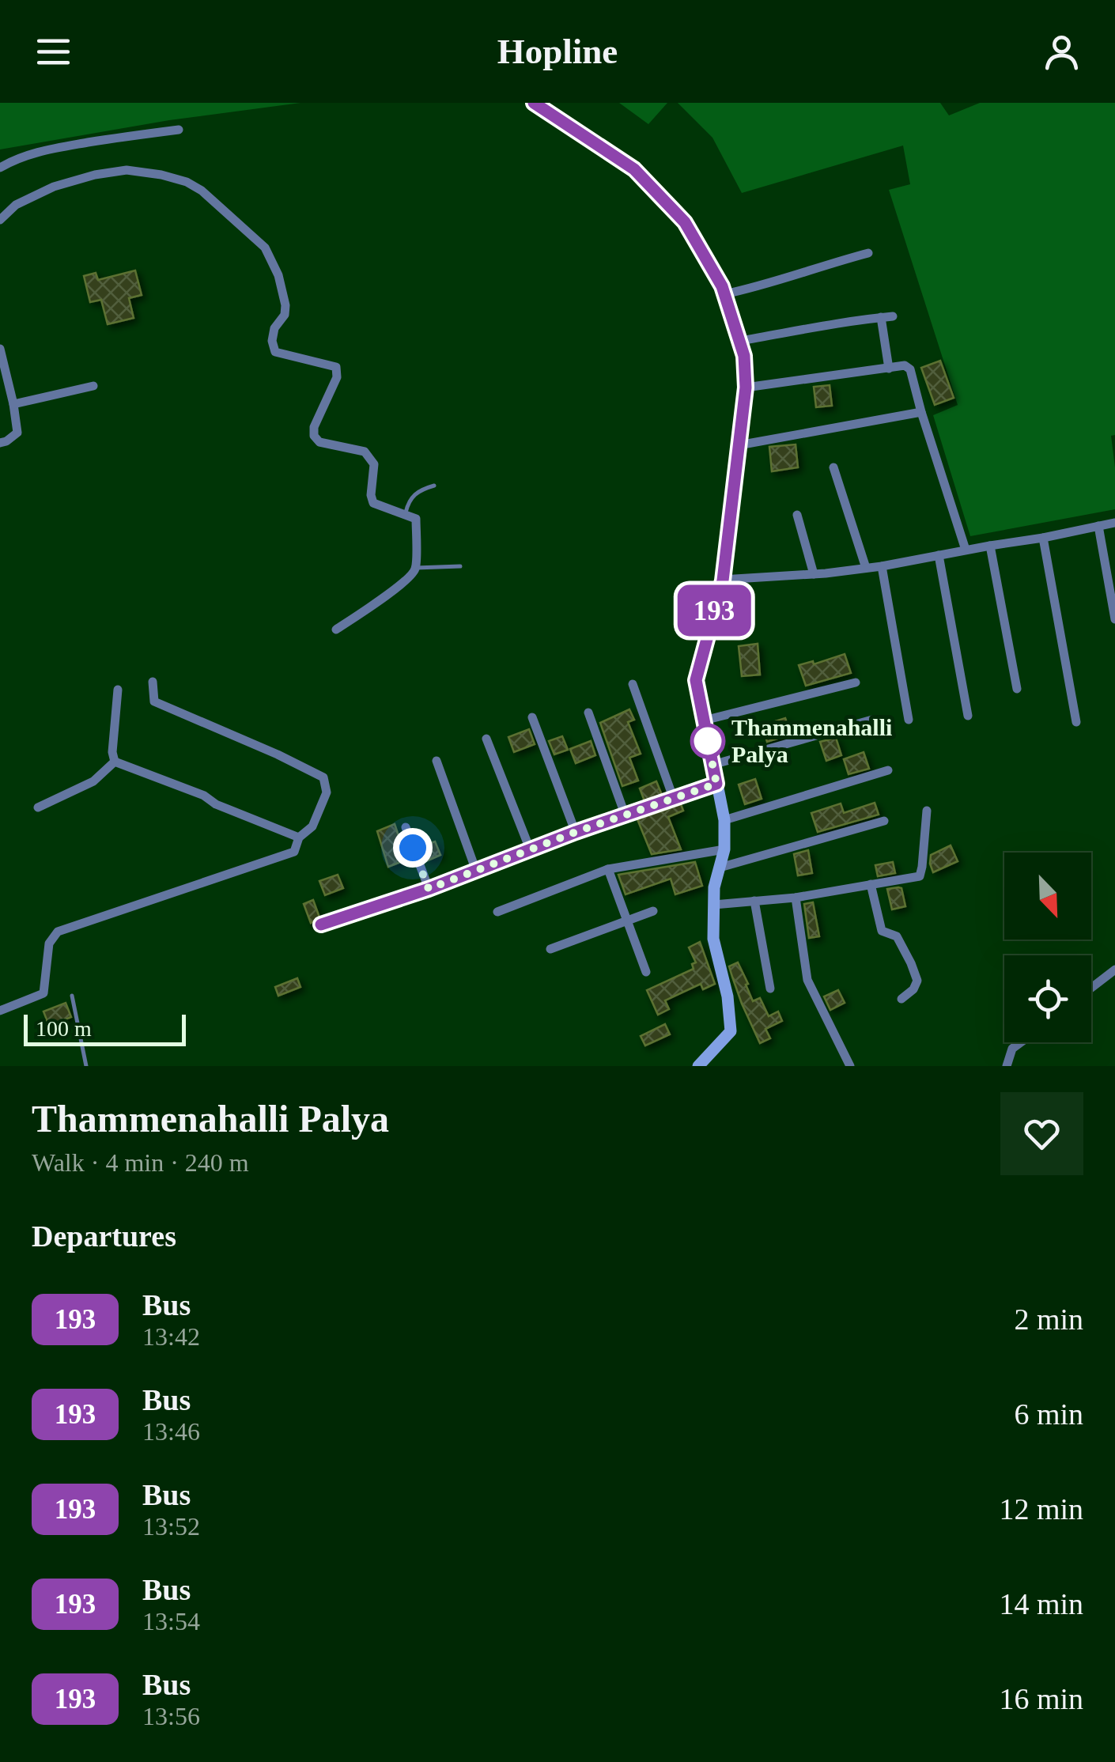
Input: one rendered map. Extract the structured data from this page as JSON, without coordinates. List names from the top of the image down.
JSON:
{
  "places": ["Thammenahalli Palya"],
  "lines": ["bus line 193"],
  "scale_bar": "100 m",
  "north": "bottom right",
  "page": {
    "header": "Hopline",
    "on_map": "193",
    "scale": "100 m",
    "heading": [
      ["Thammenahalli Palya", "Walk · 4 min · 240 m"],
      "Departures"
    ],
    "list": [
      {
        "mark": "193",
        "name": "Bus",
        "note": "13:42",
        "value": "2 min"
      },
      {
        "mark": "193",
        "name": "Bus",
        "note": "13:46",
        "value": "6 min"
      },
      {
        "mark": "193",
        "name": "Bus",
        "note": "13:52",
        "value": "12 min"
      },
      {
        "mark": "193",
        "name": "Bus",
        "note": "13:54",
        "value": "14 min"
      },
      {
        "mark": "193",
        "name": "Bus",
        "note": "13:56",
        "value": "16 min"
      }
    ]
  }
}
